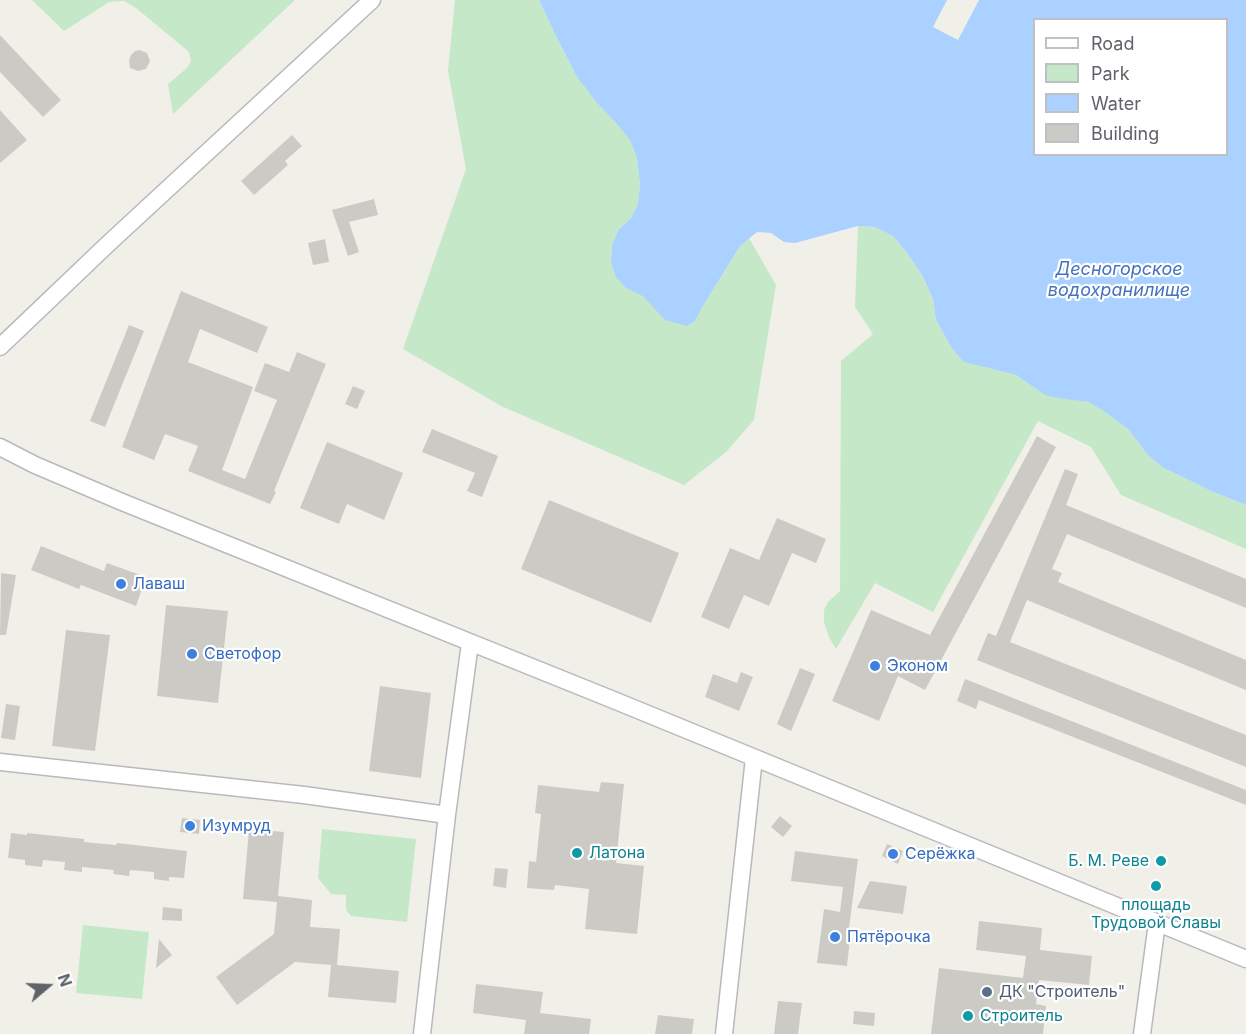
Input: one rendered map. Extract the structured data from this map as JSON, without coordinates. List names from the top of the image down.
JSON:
{
  "water": ["Десногорское водохранилище"],
  "places": [
    "Лаваш",
    "Светофор",
    "Эконом",
    "Изумруд",
    "Латона",
    "Серёжка",
    "Б. М. Реве",
    "площадь Трудовой Славы",
    "Пятёрочка",
    "ДК \"Строитель\"",
    "Строитель"
  ],
  "legend": [
    "Road",
    "Park",
    "Water",
    "Building"
  ],
  "north": "right"
}
